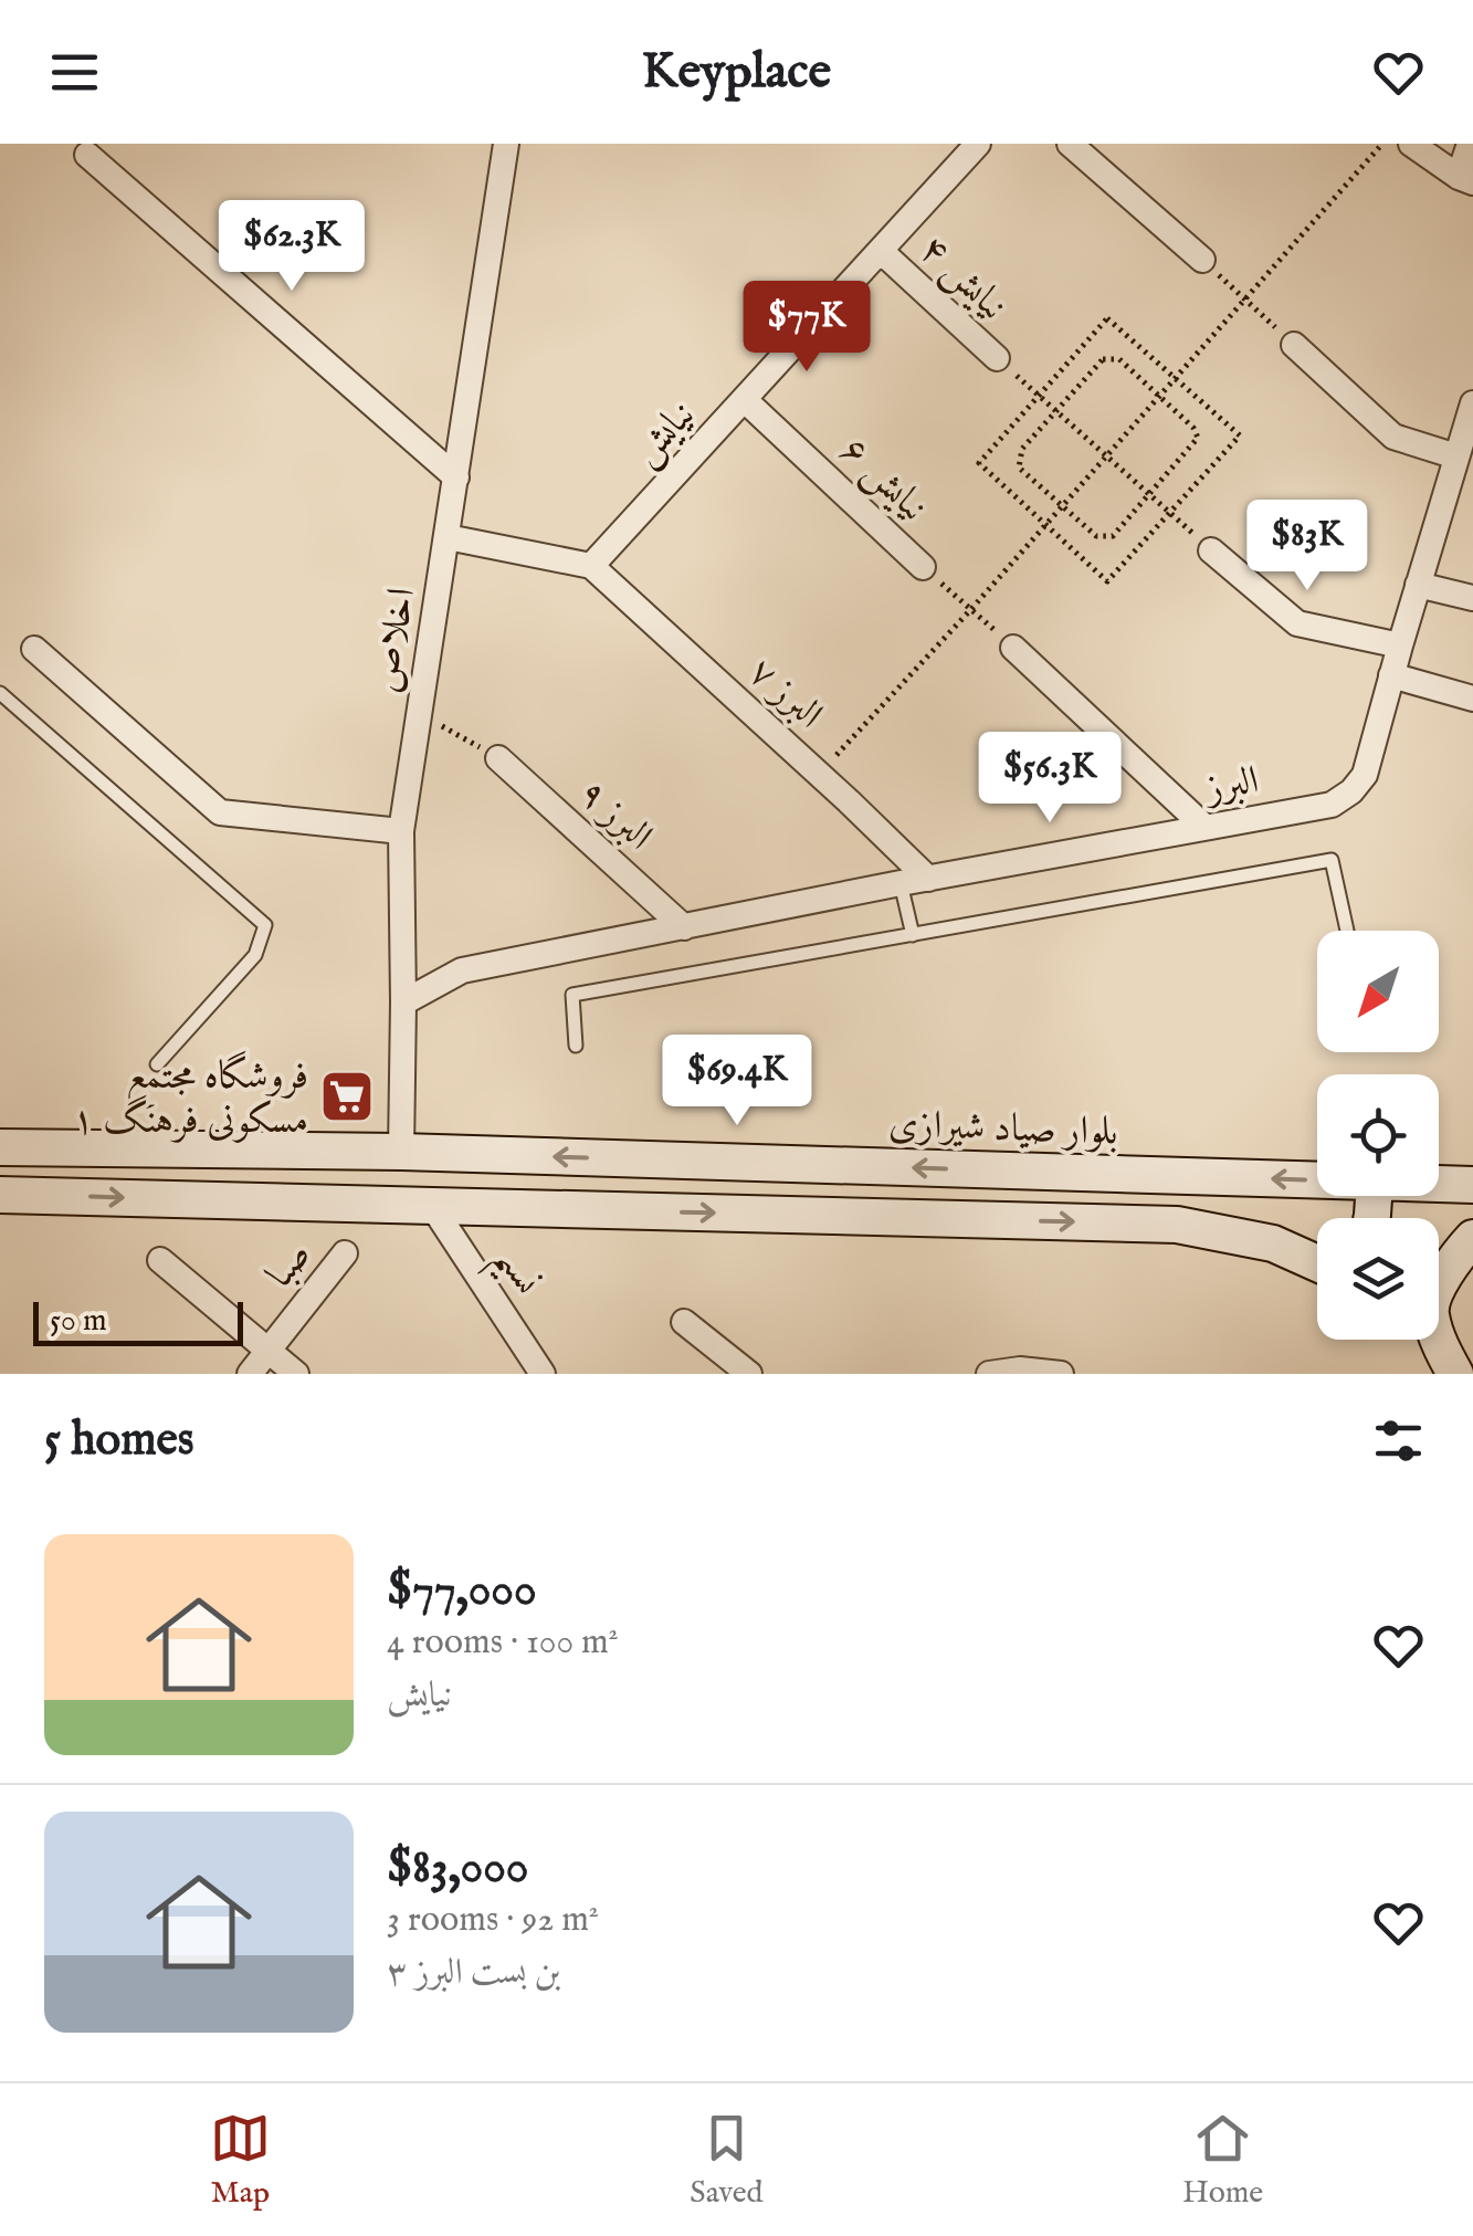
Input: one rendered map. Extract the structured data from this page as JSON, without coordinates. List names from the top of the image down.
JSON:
{
  "streets": {
    "main road": ["بلوار صیاد شیرازی"],
    "street": [
      "نیایش ۴",
      "نیایش",
      "نیایش ۶",
      "اخلاص",
      "البرز ۷",
      "البرز",
      "البرز ۹",
      "صبا",
      "نسیم"
    ]
  },
  "crossings": [
    ["نیایش ۴", "نیایش"],
    ["نیایش", "نیایش ۶"],
    ["نیایش", "البرز ۷"],
    ["اخلاص", "البرز"],
    ["اخلاص", "بلوار صیاد شیرازی"],
    ["البرز ۷", "البرز"],
    ["البرز", "البرز ۹"]
  ],
  "places": {
    "supermarket": ["فروشگاه مجتمع مسکونی فرهنگ ۱"]
  },
  "scale_bar": "50 m",
  "north": "bottom left",
  "page": {
    "header": "Keyplace",
    "price": [
      "$62.3K",
      "$77K",
      "$83K",
      "$56.3K",
      "$69.4K"
    ],
    "scale": "50 m",
    "heading": "5 homes",
    "list": [
      {
        "name": "$77,000",
        "note": "4 rooms · 100 m² · نیایش"
      },
      {
        "name": "$83,000",
        "note": "3 rooms · 92 m² · بن بست البرز ۳"
      }
    ],
    "tabs": ["Map", "Saved", "Home"]
  }
}
